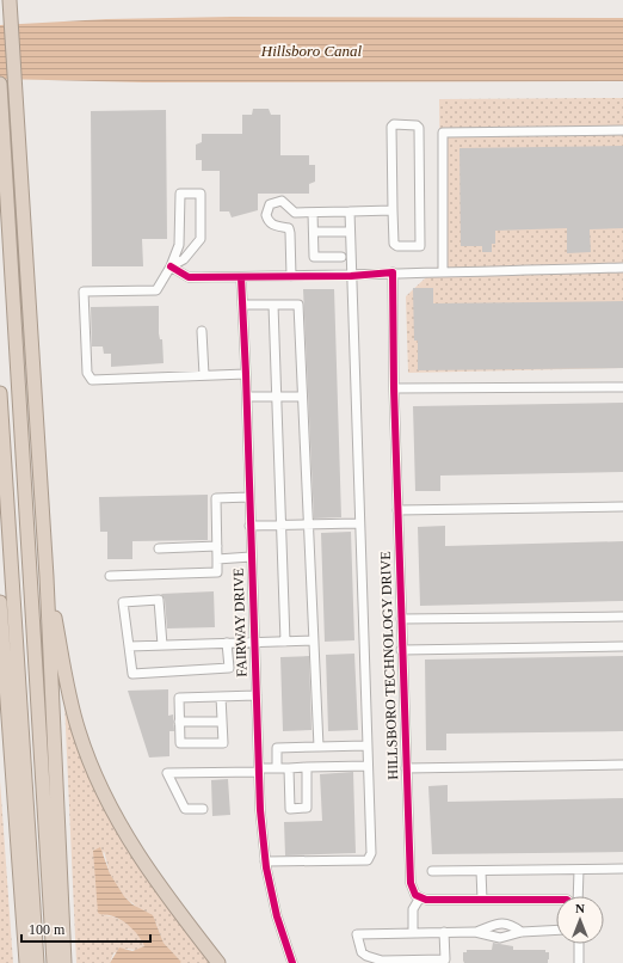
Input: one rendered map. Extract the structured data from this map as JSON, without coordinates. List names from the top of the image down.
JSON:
{
  "streets": {
    "street": ["FAIRWAY DRIVE", "HILLSBORO TECHNOLOGY DRIVE"]
  },
  "water": ["Hillsboro Canal"],
  "scale_bar": "100 m",
  "north": "top"
}
